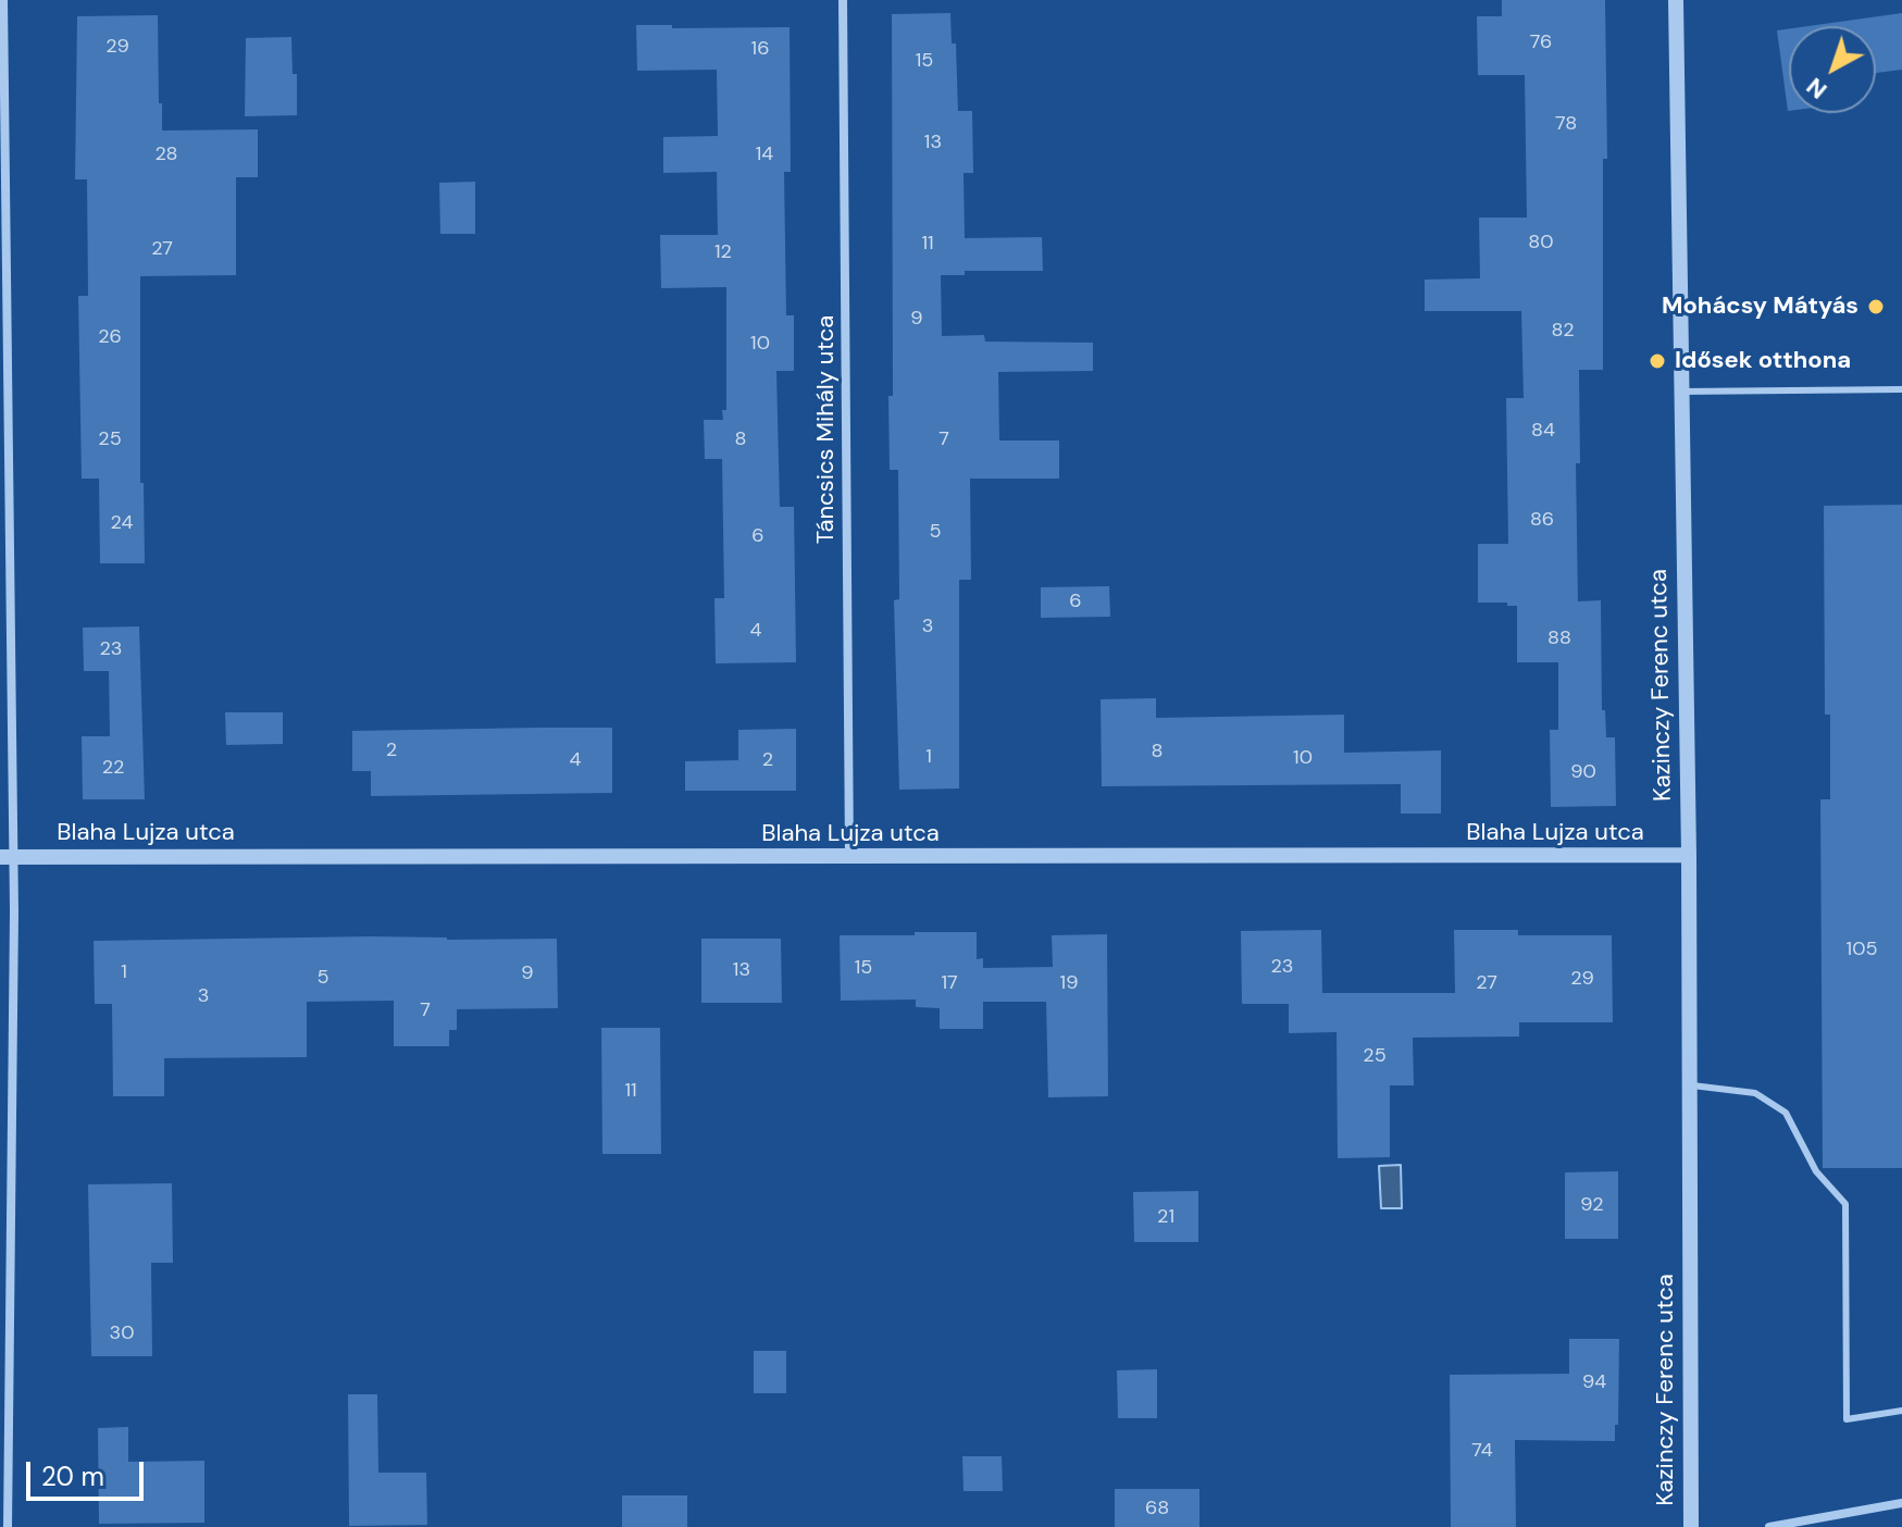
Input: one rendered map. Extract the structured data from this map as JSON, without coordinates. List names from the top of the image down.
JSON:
{
  "streets": {
    "street": ["Táncsics Mihály utca", "Kazinczy Ferenc utca", "Blaha Lujza utca"]
  },
  "crossings": [
    ["Táncsics Mihály utca", "Blaha Lujza utca"],
    ["Kazinczy Ferenc utca", "Blaha Lujza utca"]
  ],
  "places": ["Mohácsy Mátyás", "Idősek otthona"],
  "house_numbers": [
    "76",
    "29",
    "16",
    "15",
    "78",
    "13",
    "28",
    "14",
    "80",
    "11",
    "27",
    "12",
    "9",
    "82",
    "26",
    "10",
    "84",
    "25",
    "8",
    "7",
    "86",
    "24",
    "5",
    "6",
    "6",
    "3",
    "4",
    "88",
    "23",
    "2",
    "8",
    "1",
    "10",
    "4",
    "2",
    "22",
    "90",
    "105",
    "23",
    "15",
    "13",
    "1",
    "9",
    "5",
    "29",
    "17",
    "19",
    "27",
    "3",
    "7",
    "25",
    "11",
    "92",
    "21",
    "30",
    "94",
    "74",
    "68"
  ],
  "scale_bar": "20 m",
  "north": "bottom left"
}
